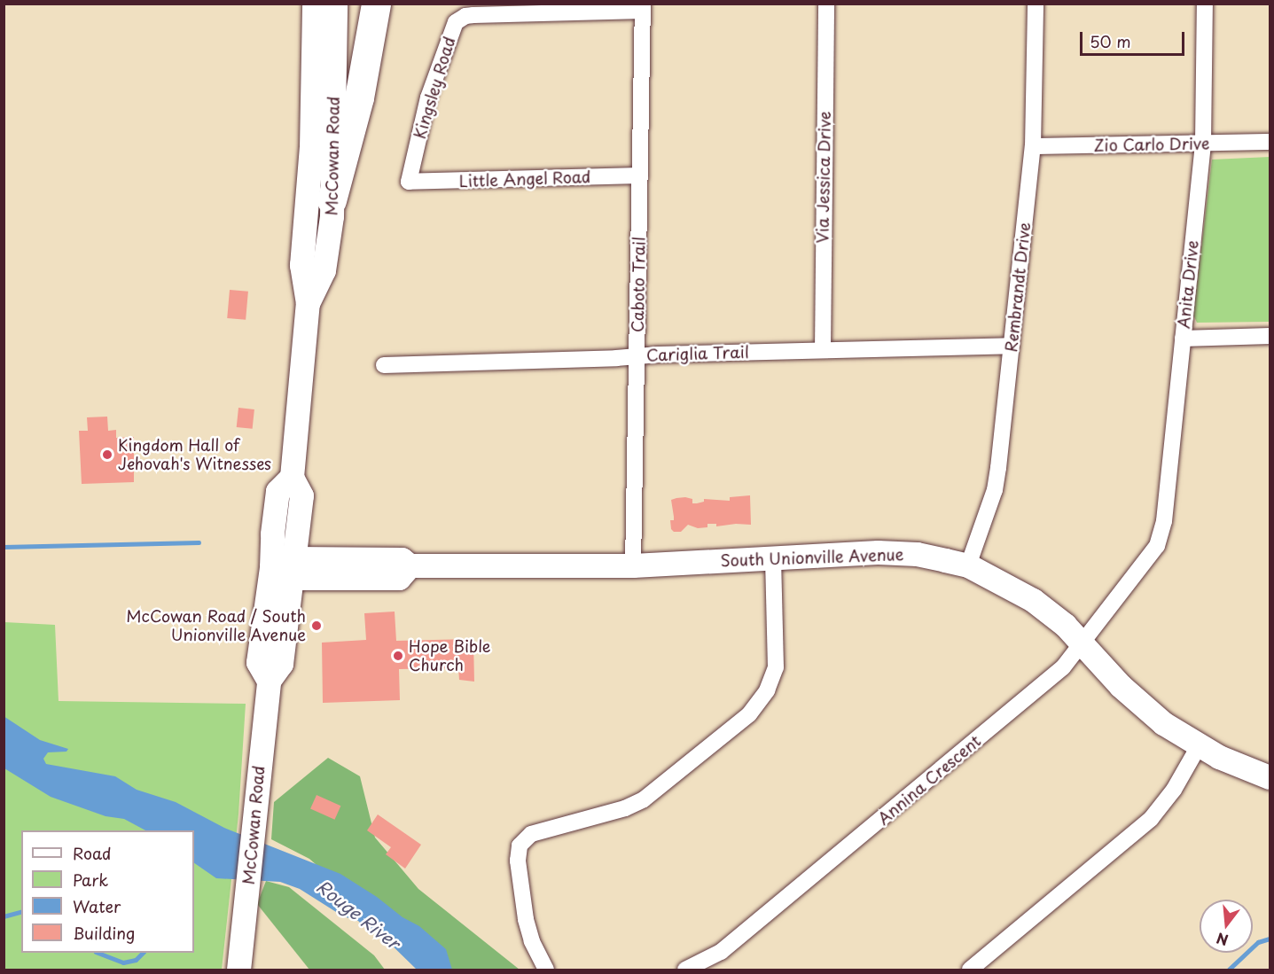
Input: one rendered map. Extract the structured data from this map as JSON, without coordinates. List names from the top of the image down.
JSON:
{
  "streets": {
    "main road": ["McCowan Road", "South Unionville Avenue"],
    "street": [
      "Kingsley Road",
      "Zio Carlo Drive",
      "Via Jessica Drive",
      "Little Angel Road",
      "Caboto Trail",
      "Anita Drive",
      "Rembrandt Drive",
      "Cariglia Trail",
      "Annina Crescent"
    ]
  },
  "crossings": [
    ["Kingsley Road", "Little Angel Road"],
    ["Kingsley Road", "Caboto Trail"],
    ["Zio Carlo Drive", "Anita Drive"],
    ["Zio Carlo Drive", "Rembrandt Drive"],
    ["McCowan Road", "South Unionville Avenue"],
    ["Via Jessica Drive", "Cariglia Trail"],
    ["Little Angel Road", "Caboto Trail"],
    ["Caboto Trail", "Cariglia Trail"],
    ["Caboto Trail", "South Unionville Avenue"],
    ["Anita Drive", "Annina Crescent"],
    ["Rembrandt Drive", "Cariglia Trail"],
    ["Rembrandt Drive", "South Unionville Avenue"],
    ["South Unionville Avenue", "Annina Crescent"]
  ],
  "water": ["Rouge River"],
  "places": ["Kingdom Hall of Jehovah's Witnesses", "McCowan Road / South Unionville Avenue", "Hope Bible Church"],
  "legend": [
    "Road",
    "Park",
    "Water",
    "Building"
  ],
  "scale_bar": "50 m",
  "north": "bottom"
}
